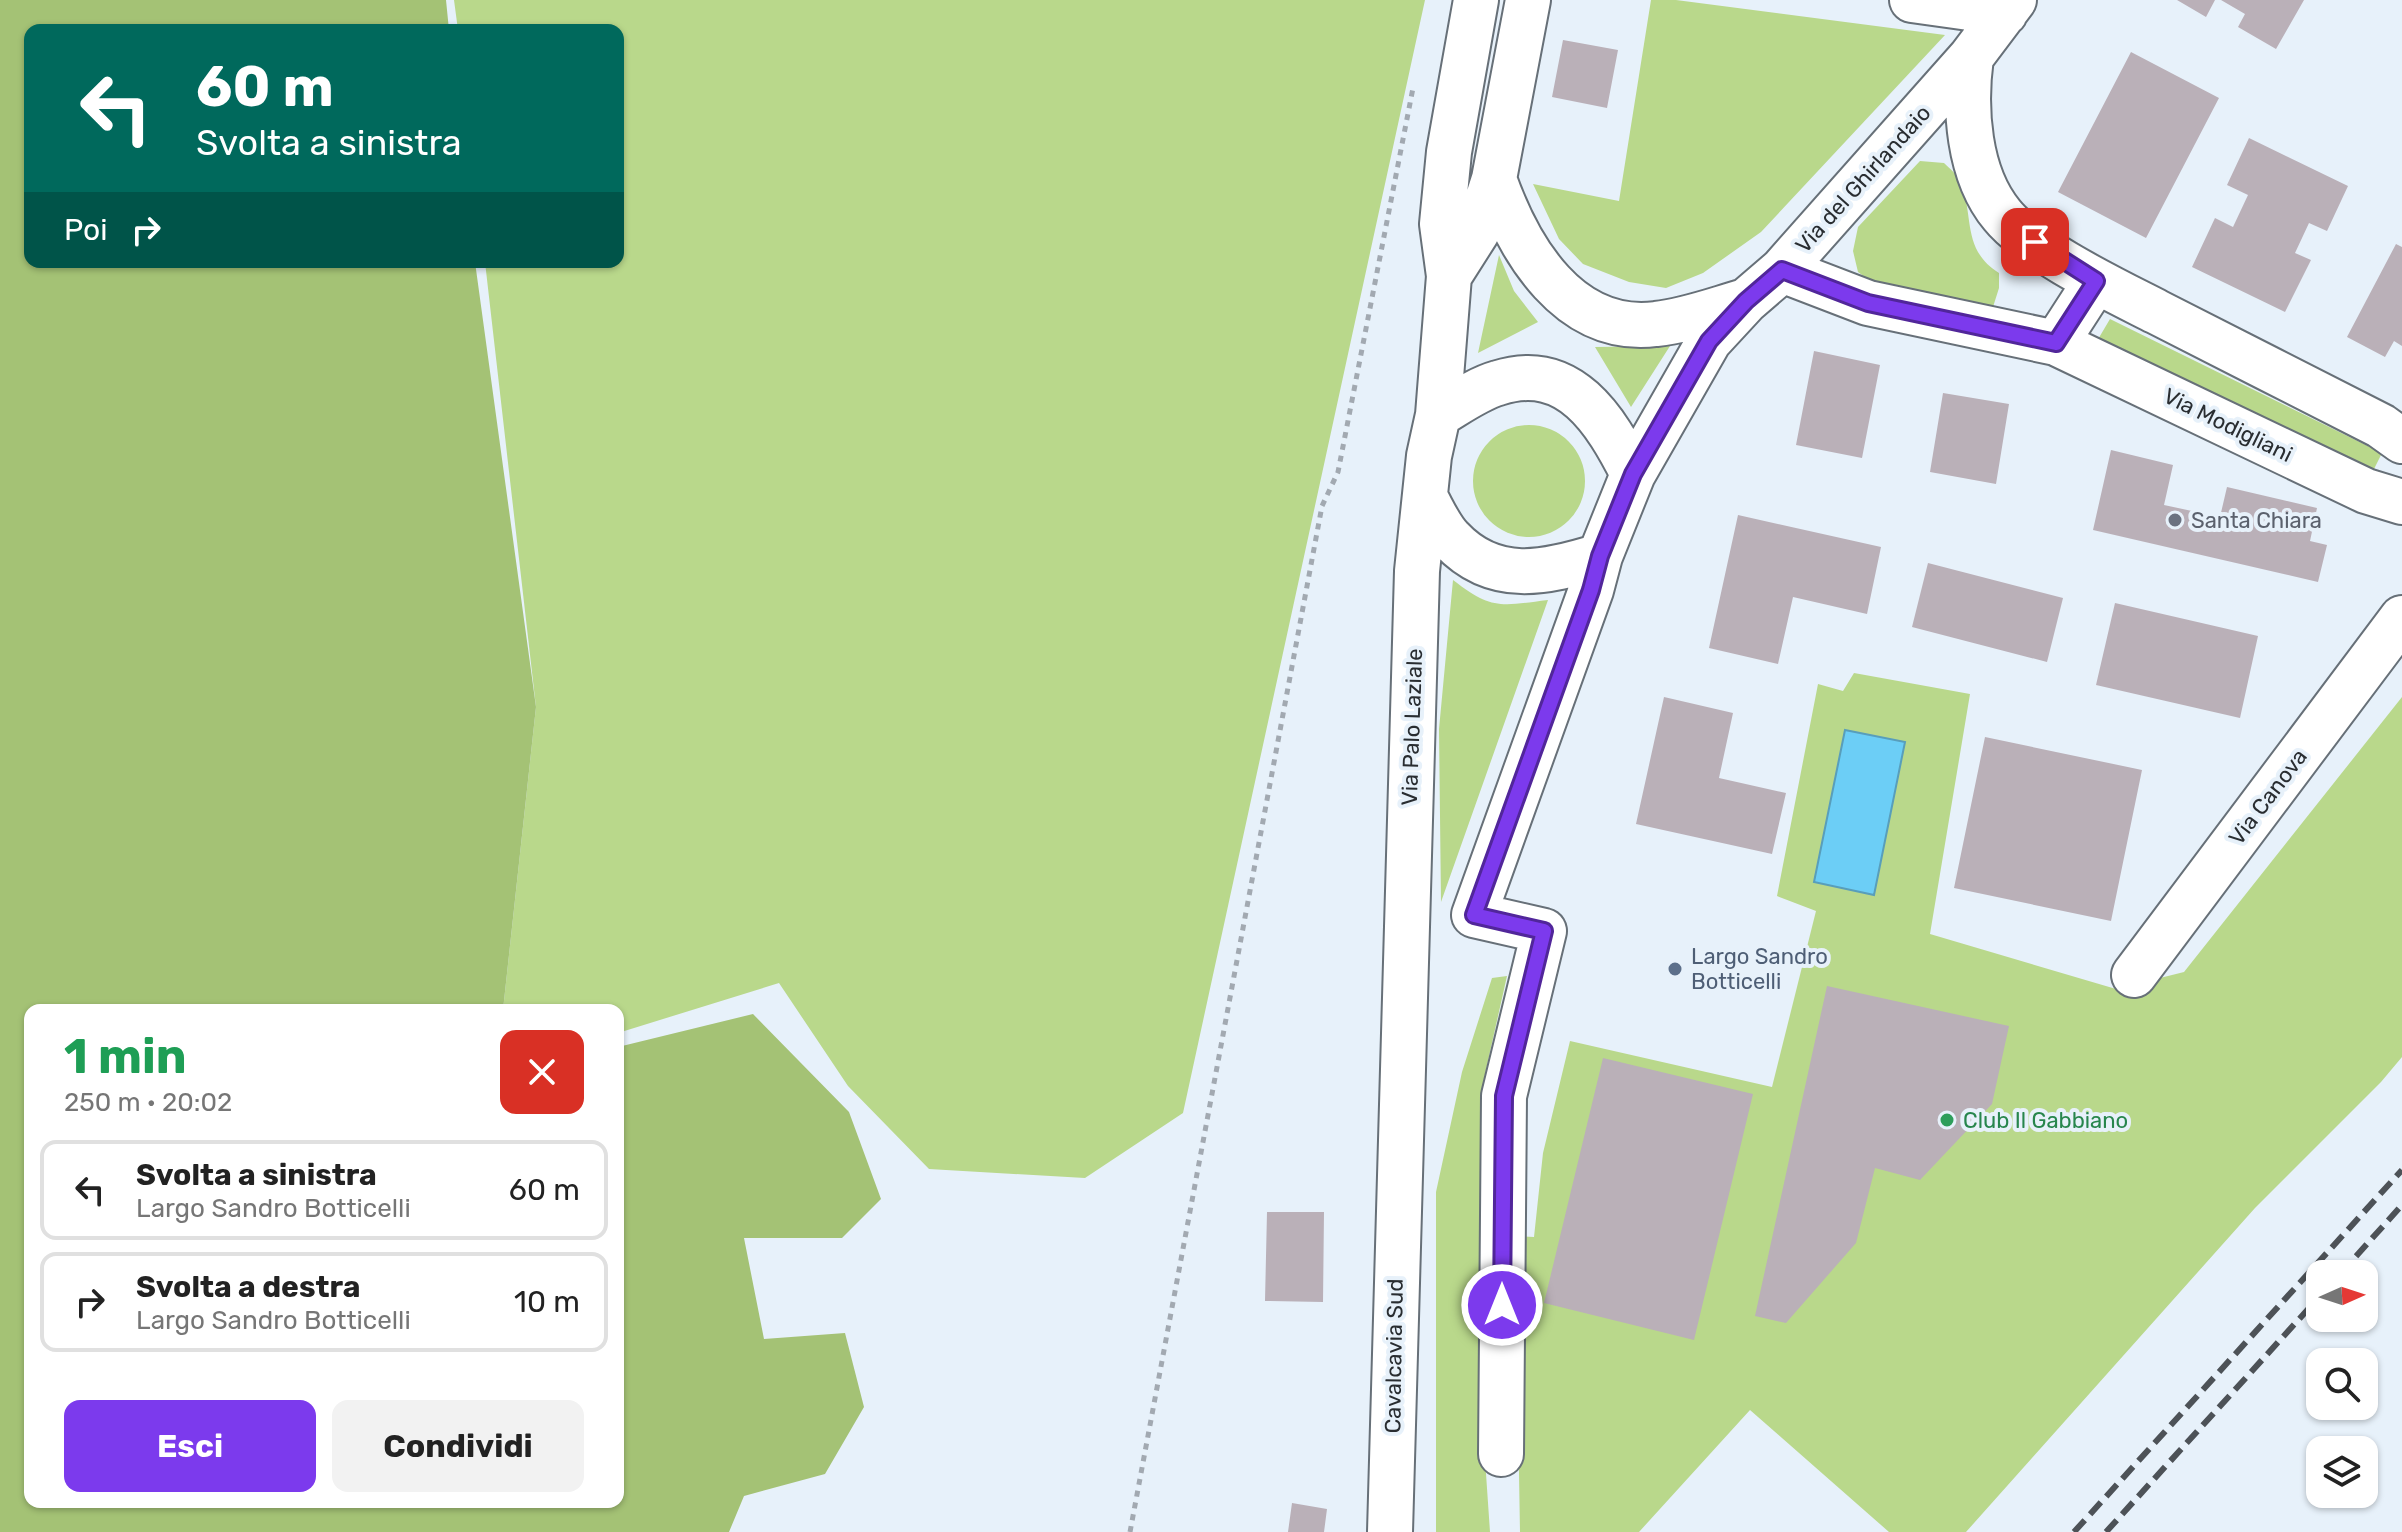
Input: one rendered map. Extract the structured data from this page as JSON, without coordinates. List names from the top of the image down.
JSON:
{
  "streets": {
    "street": [
      "Via del Ghirlandaio",
      "Via Modigliani",
      "Via Palo Laziale",
      "Via Canova",
      "Cavalcavia Sud"
    ]
  },
  "crossings": [
    ["Via del Ghirlandaio", "Via Modigliani"],
    ["Via del Ghirlandaio", "Via Palo Laziale"],
    ["Via Palo Laziale", "Cavalcavia Sud"]
  ],
  "places": ["Santa Chiara", "Largo Sandro Botticelli", "Club Il Gabbiano"],
  "north": "right",
  "page": {
    "turn": ["60 m", "Svolta a sinistra"],
    "then": "Poi",
    "heading": ["1 min", "250 m · 20:02"],
    "list": [
      {
        "name": "Svolta a sinistra",
        "note": "Largo Sandro Botticelli",
        "value": "60 m"
      },
      {
        "name": "Svolta a destra",
        "note": "Largo Sandro Botticelli",
        "value": "10 m"
      }
    ],
    "buttons": ["Esci", "Condividi"]
  }
}
